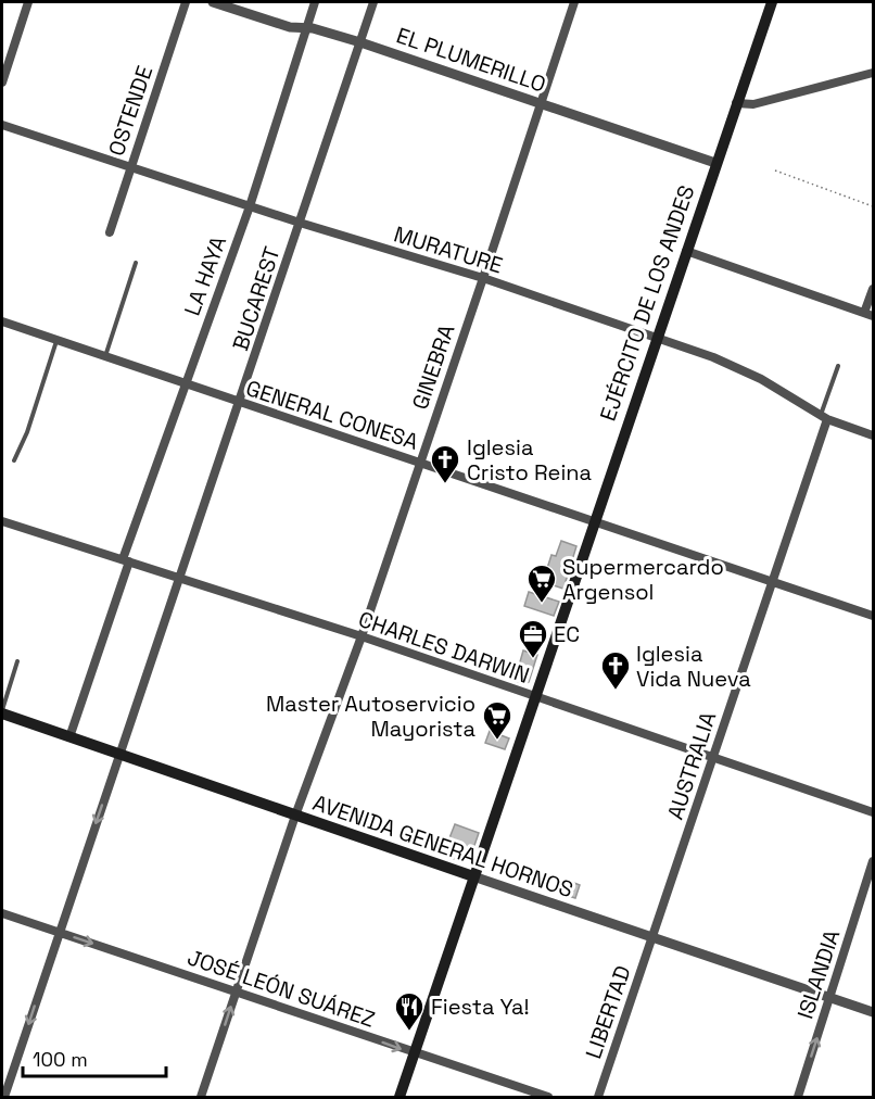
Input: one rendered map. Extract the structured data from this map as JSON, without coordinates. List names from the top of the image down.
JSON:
{
  "streets": {
    "main road": ["EJÉRCITO DE LOS ANDES", "AVENIDA GENERAL HORNOS"],
    "street": [
      "EL PLUMERILLO",
      "OSTENDE",
      "MURATURE",
      "LA HAYA",
      "BUCAREST",
      "GINEBRA",
      "GENERAL CONESA",
      "CHARLES DARWIN",
      "AUSTRALIA",
      "ISLANDIA",
      "JOSÉ LEÓN SUÁREZ",
      "LIBERTAD"
    ]
  },
  "crossings": [
    ["EL PLUMERILLO", "LA HAYA"],
    ["EL PLUMERILLO", "BUCAREST"],
    ["EL PLUMERILLO", "EJÉRCITO DE LOS ANDES"],
    ["EL PLUMERILLO", "GINEBRA"],
    ["OSTENDE", "MURATURE"],
    ["MURATURE", "LA HAYA"],
    ["MURATURE", "BUCAREST"],
    ["MURATURE", "EJÉRCITO DE LOS ANDES"],
    ["MURATURE", "GINEBRA"],
    ["MURATURE", "AUSTRALIA"],
    ["LA HAYA", "GENERAL CONESA"],
    ["LA HAYA", "CHARLES DARWIN"],
    ["LA HAYA", "AVENIDA GENERAL HORNOS"],
    ["BUCAREST", "GENERAL CONESA"],
    ["BUCAREST", "CHARLES DARWIN"],
    ["BUCAREST", "AVENIDA GENERAL HORNOS"],
    ["BUCAREST", "JOSÉ LEÓN SUÁREZ"],
    ["EJÉRCITO DE LOS ANDES", "GENERAL CONESA"],
    ["EJÉRCITO DE LOS ANDES", "CHARLES DARWIN"],
    ["EJÉRCITO DE LOS ANDES", "AVENIDA GENERAL HORNOS"],
    ["EJÉRCITO DE LOS ANDES", "JOSÉ LEÓN SUÁREZ"],
    ["GINEBRA", "GENERAL CONESA"],
    ["GINEBRA", "CHARLES DARWIN"],
    ["GINEBRA", "AVENIDA GENERAL HORNOS"],
    ["GINEBRA", "JOSÉ LEÓN SUÁREZ"],
    ["GENERAL CONESA", "AUSTRALIA"],
    ["CHARLES DARWIN", "AUSTRALIA"],
    ["AUSTRALIA", "AVENIDA GENERAL HORNOS"],
    ["AUSTRALIA", "LIBERTAD"],
    ["AVENIDA GENERAL HORNOS", "ISLANDIA"],
    ["AVENIDA GENERAL HORNOS", "LIBERTAD"]
  ],
  "one_way": ["ISLANDIA", "JOSÉ LEÓN SUÁREZ"],
  "places": {
    "church": ["Iglesia Cristo Reina", "Iglesia Vida Nueva"],
    "supermarket": ["Supermercardo Argensol", "Master Autoservicio Mayorista"],
    "office": ["EC"],
    "restaurant": ["Fiesta Ya!"]
  },
  "scale_bar": "100 m"
}
